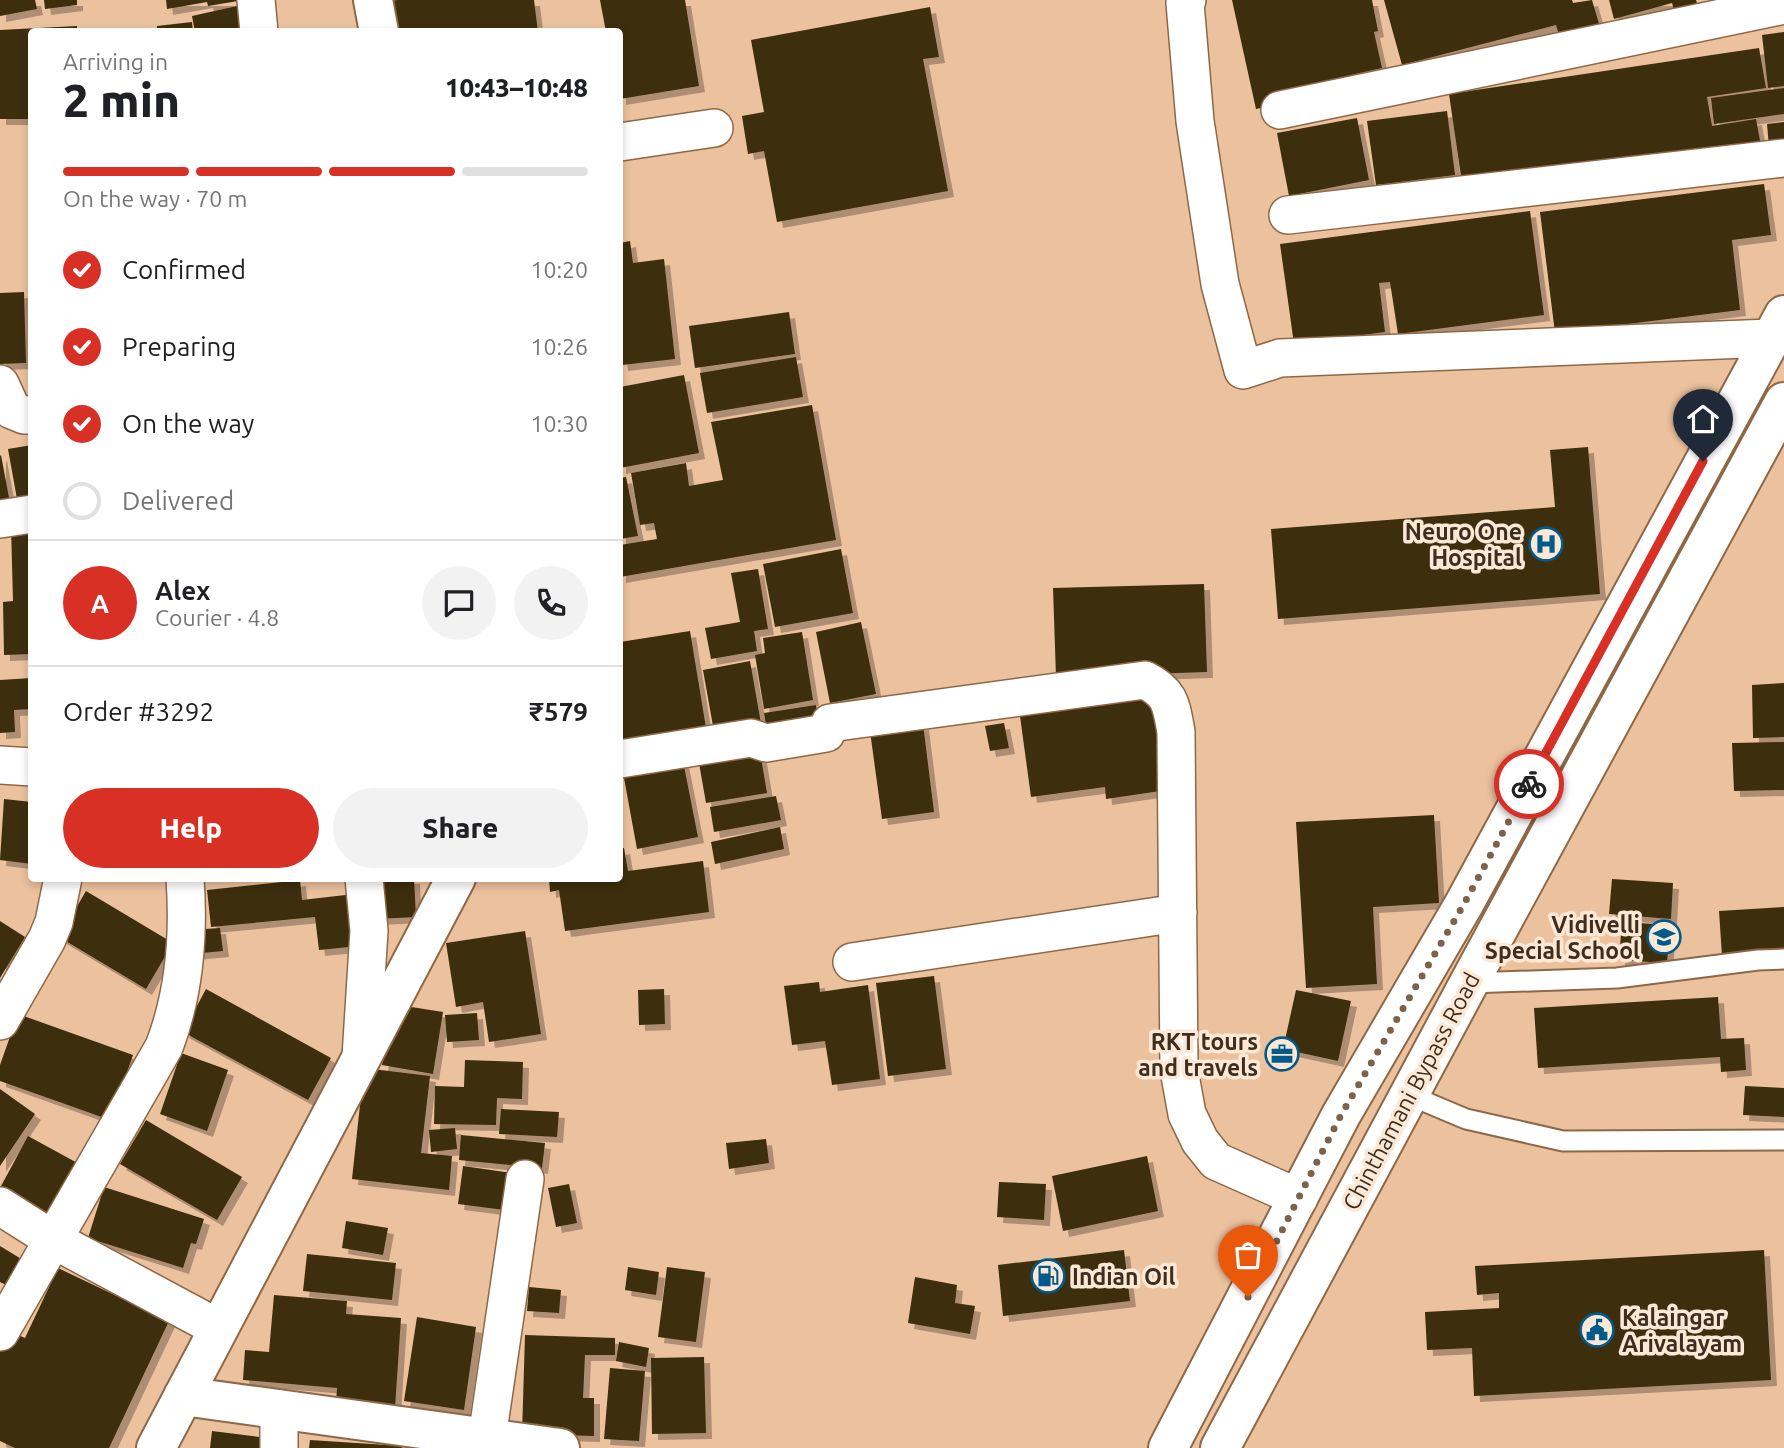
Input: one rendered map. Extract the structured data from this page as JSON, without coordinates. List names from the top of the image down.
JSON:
{
  "streets": {
    "main road": ["Chinthamani Bypass Road"]
  },
  "places": {
    "hospital": ["Neuro One Hospital"],
    "school or university": ["Vidivelli Special School"],
    "office": ["RKT tours and travels"],
    "fuel station": ["Indian Oil"],
    "public building": ["Kalaingar Arivalayam"]
  },
  "page": {
    "heading": ["2 min", "Arriving in", "10:43–10:48"],
    "panel": [
      "Alex",
      "Courier · 4.8",
      "Order #3292",
      "₹579"
    ],
    "bar": "On the way · 70 m",
    "list": [
      ["Confirmed", "10:20"],
      ["Preparing", "10:26"],
      ["On the way", "10:30"],
      "Delivered"
    ],
    "round": "A",
    "buttons": ["Help", "Share"]
  }
}
